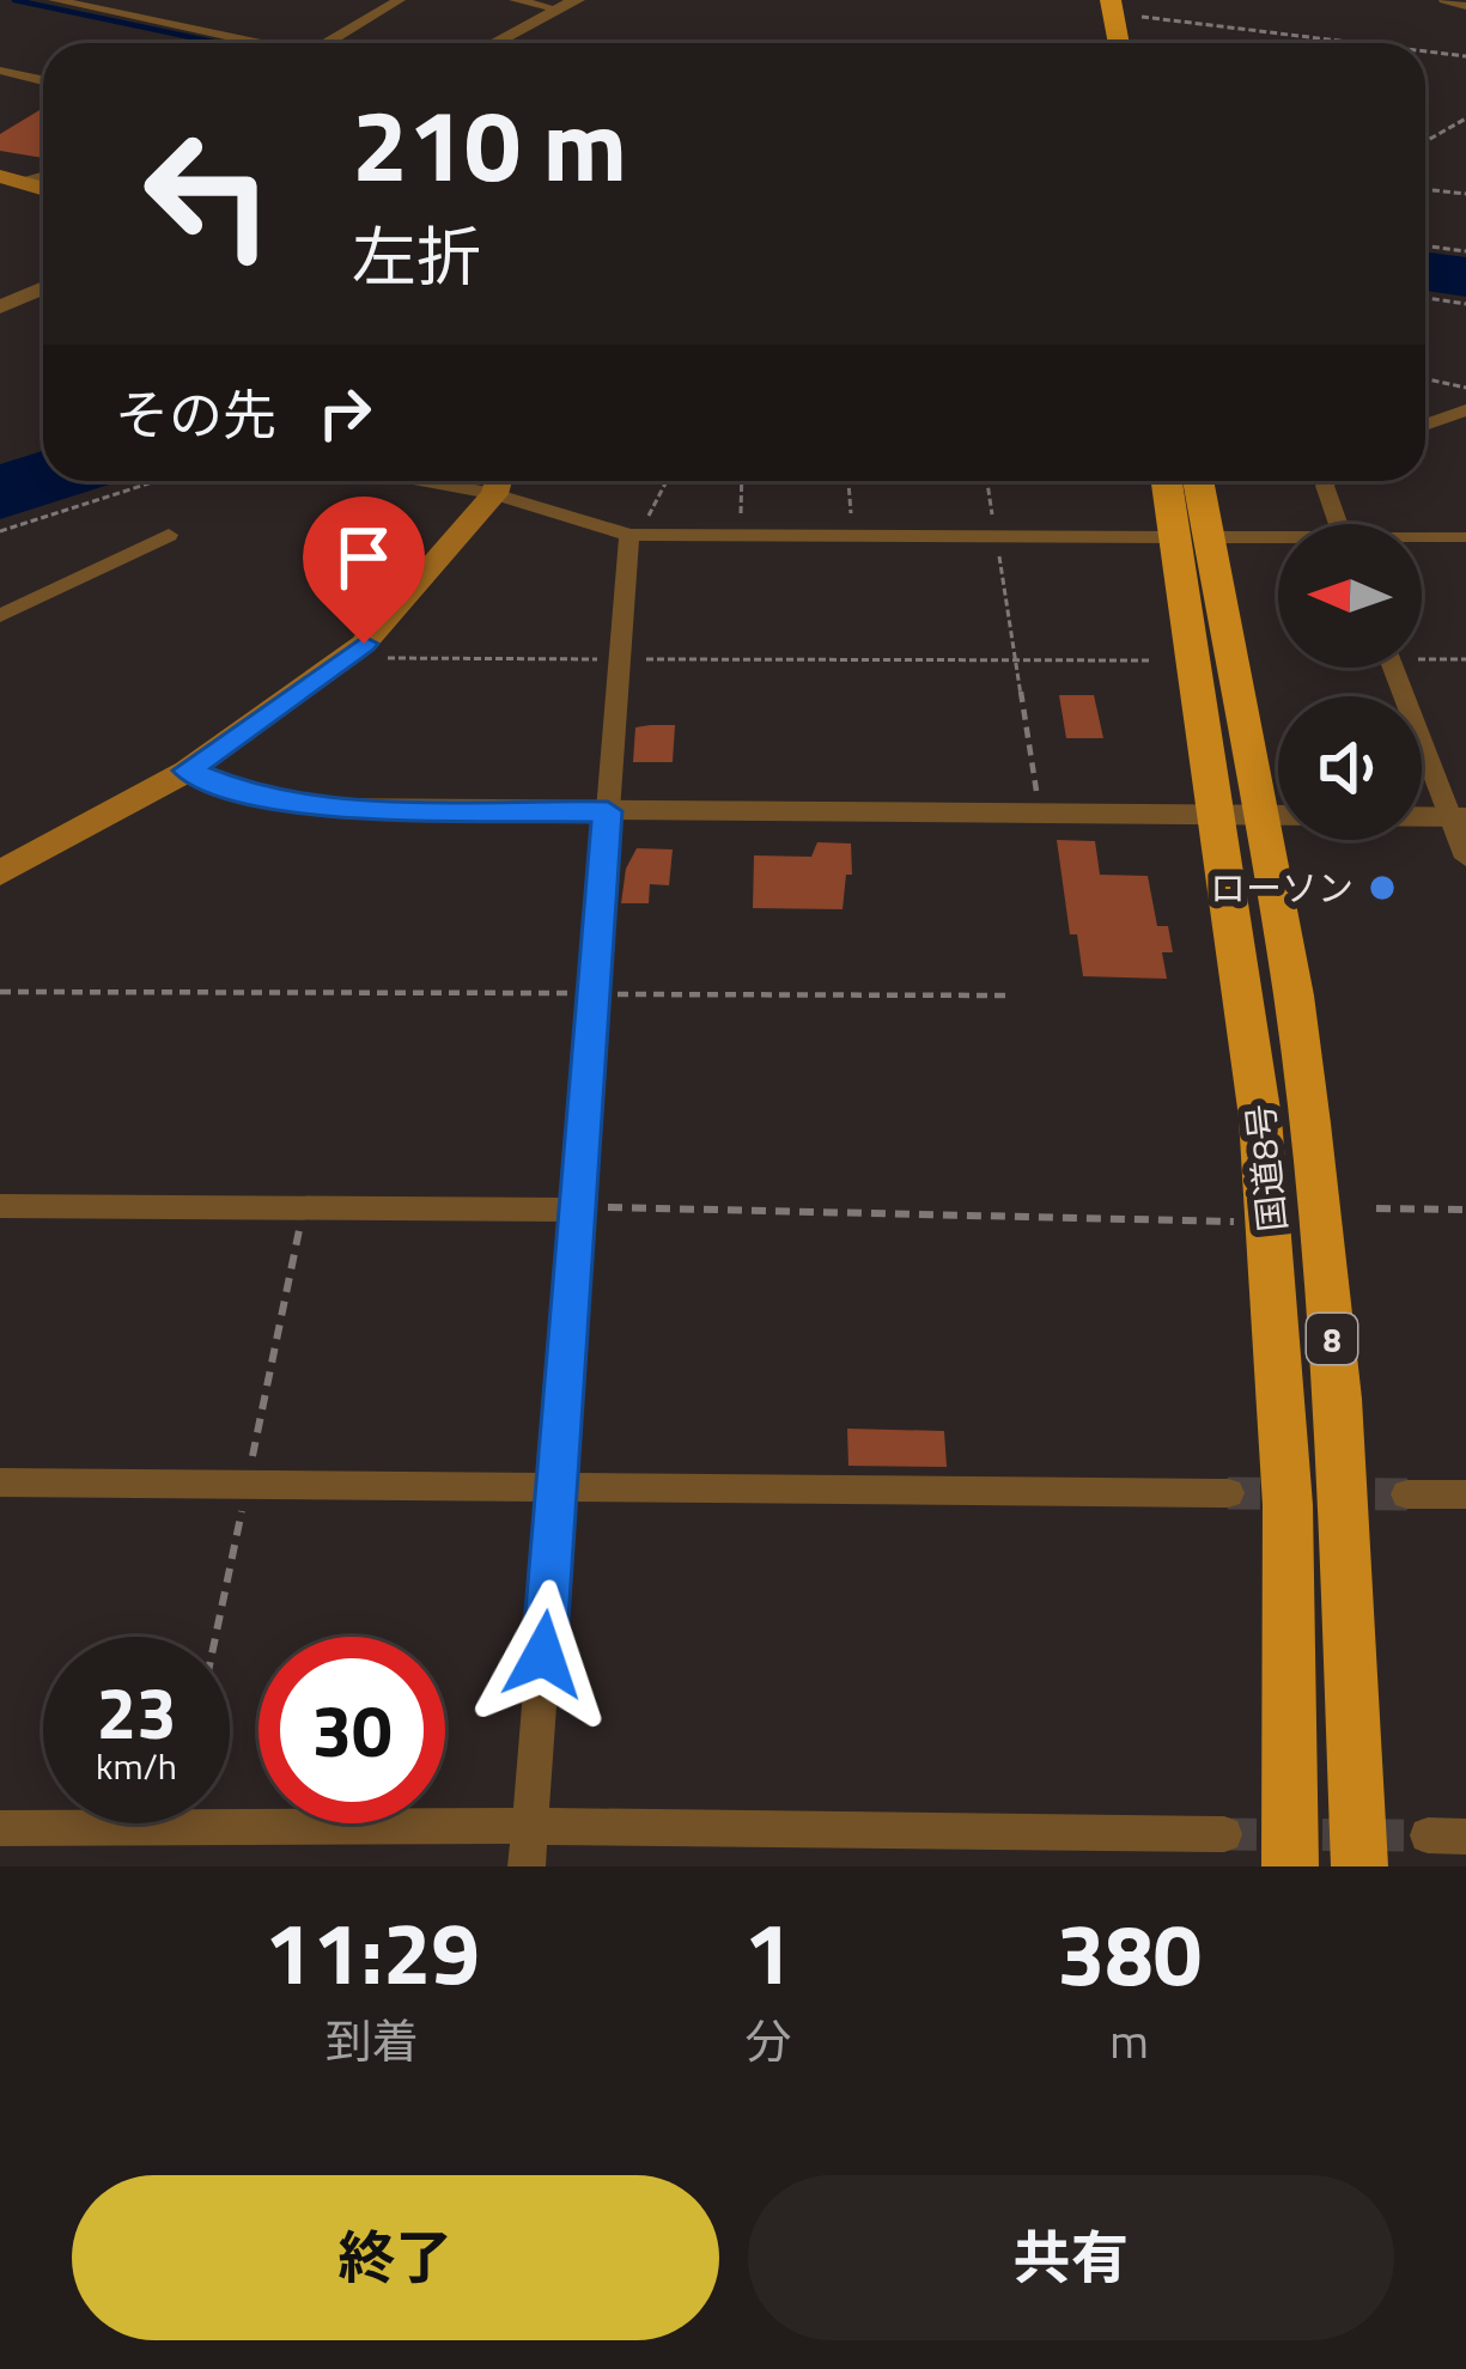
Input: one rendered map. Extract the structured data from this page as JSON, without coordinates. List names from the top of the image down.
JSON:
{
  "streets": {
    "highway": ["国道8号", "8"]
  },
  "places": ["ローソン"],
  "north": "left",
  "page": {
    "turn": ["210 m", "左折"],
    "then": "その先",
    "speed": "23 km/h",
    "limit": "30",
    "eta": [
      "11:29",
      "到着",
      "1",
      "分",
      "380",
      "m"
    ],
    "buttons": ["終了", "共有"]
  }
}
